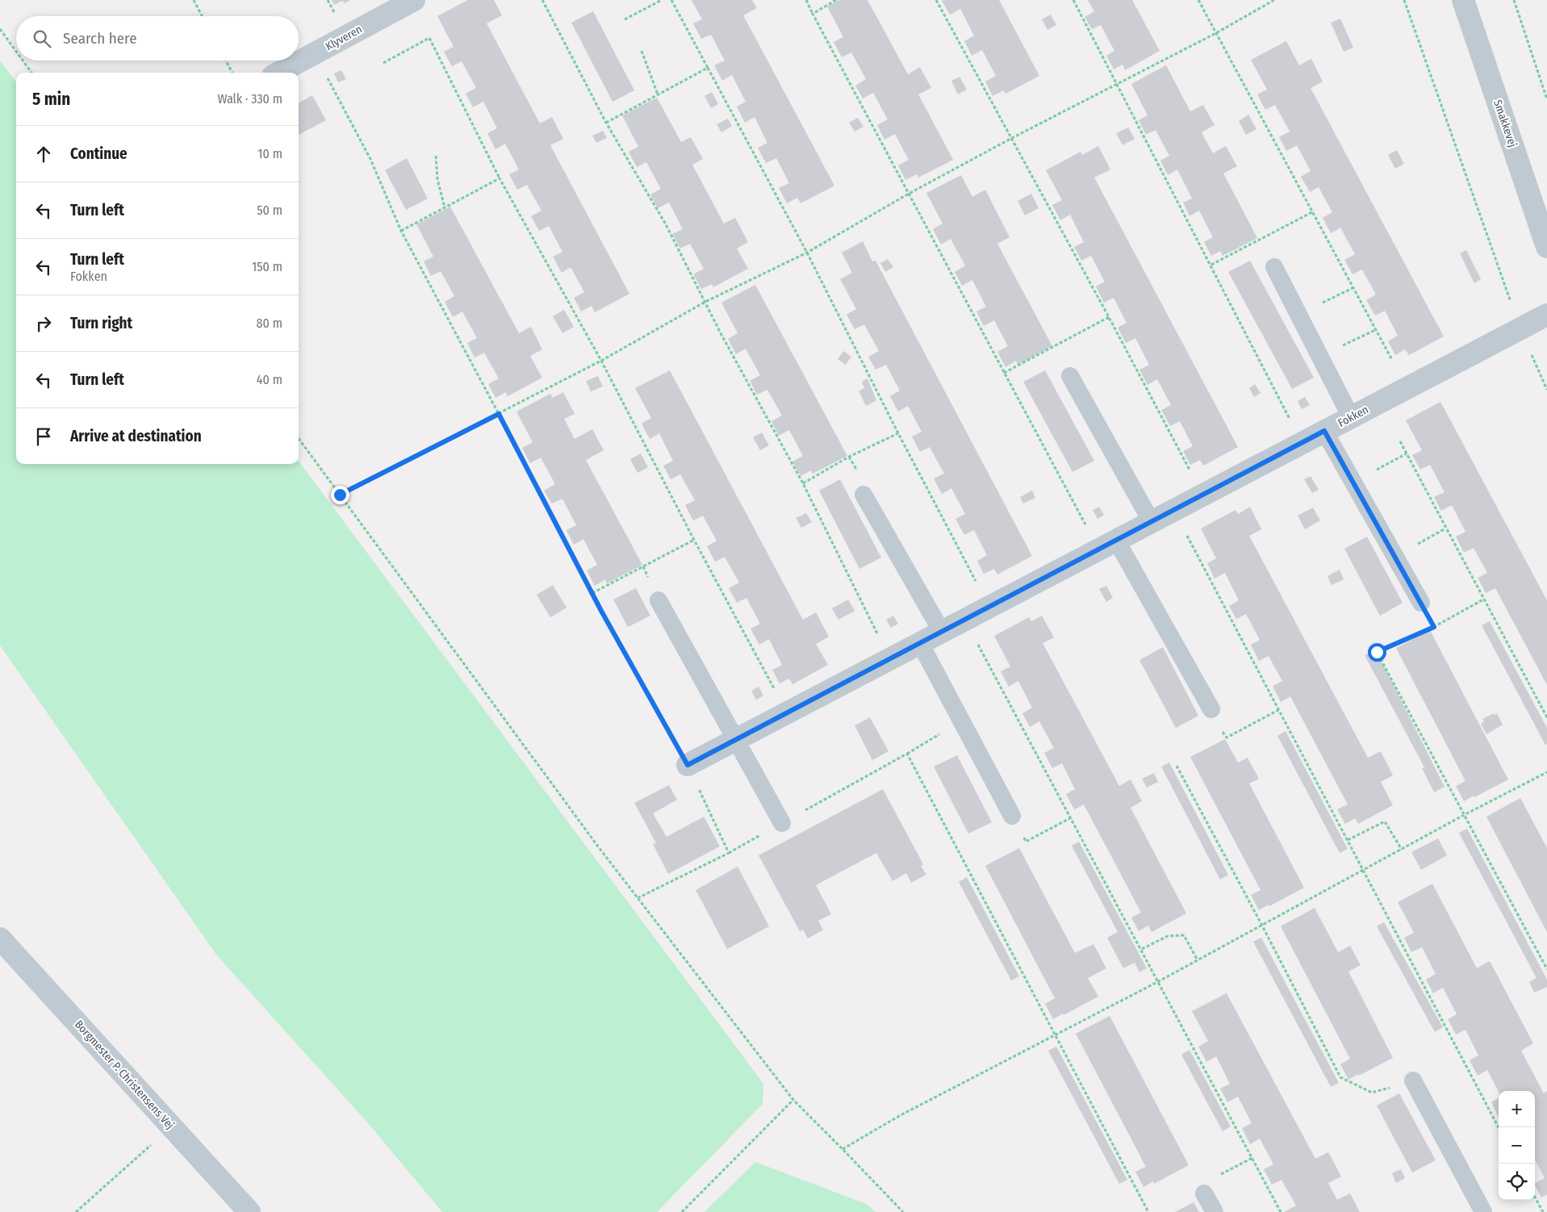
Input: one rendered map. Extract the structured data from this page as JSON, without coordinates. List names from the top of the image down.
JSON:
{
  "streets": {
    "street": [
      "Klyveren",
      "Smakkevej",
      "Fokken",
      "Borgmester P. Christensens Vej"
    ]
  },
  "page": {
    "search": "Search here",
    "heading": ["5 min", "Walk · 330 m"],
    "list": [
      ["Continue", "10 m"],
      ["Turn left", "50 m"],
      ["Turn left", "Fokken", "150 m"],
      ["Turn right", "80 m"],
      ["Turn left", "40 m"],
      "Arrive at destination"
    ],
    "map_buttons": ["+", "−"]
  }
}
